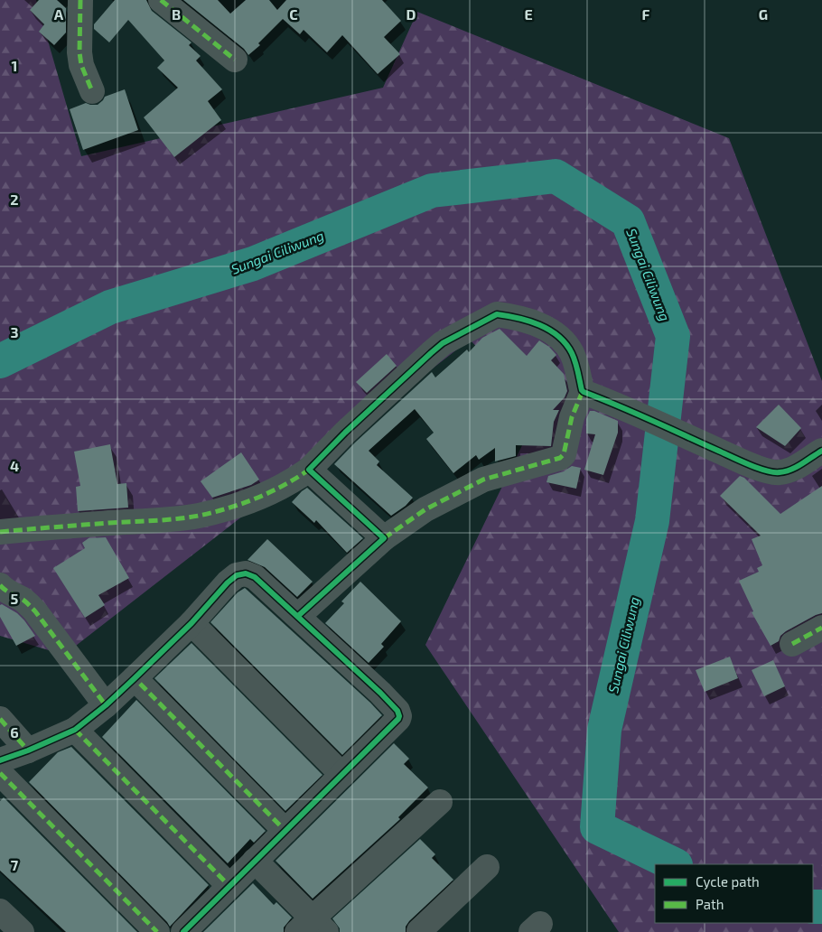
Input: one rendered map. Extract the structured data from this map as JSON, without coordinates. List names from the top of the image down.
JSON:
{
  "water": ["Sungai Ciliwung"],
  "legend": ["Cycle path", "Path"],
  "grid": {
    "columns": [
      "A",
      "B",
      "C",
      "D",
      "E",
      "F",
      "G"
    ],
    "rows": [
      "1",
      "2",
      "3",
      "4",
      "5",
      "6",
      "7"
    ]
  }
}
